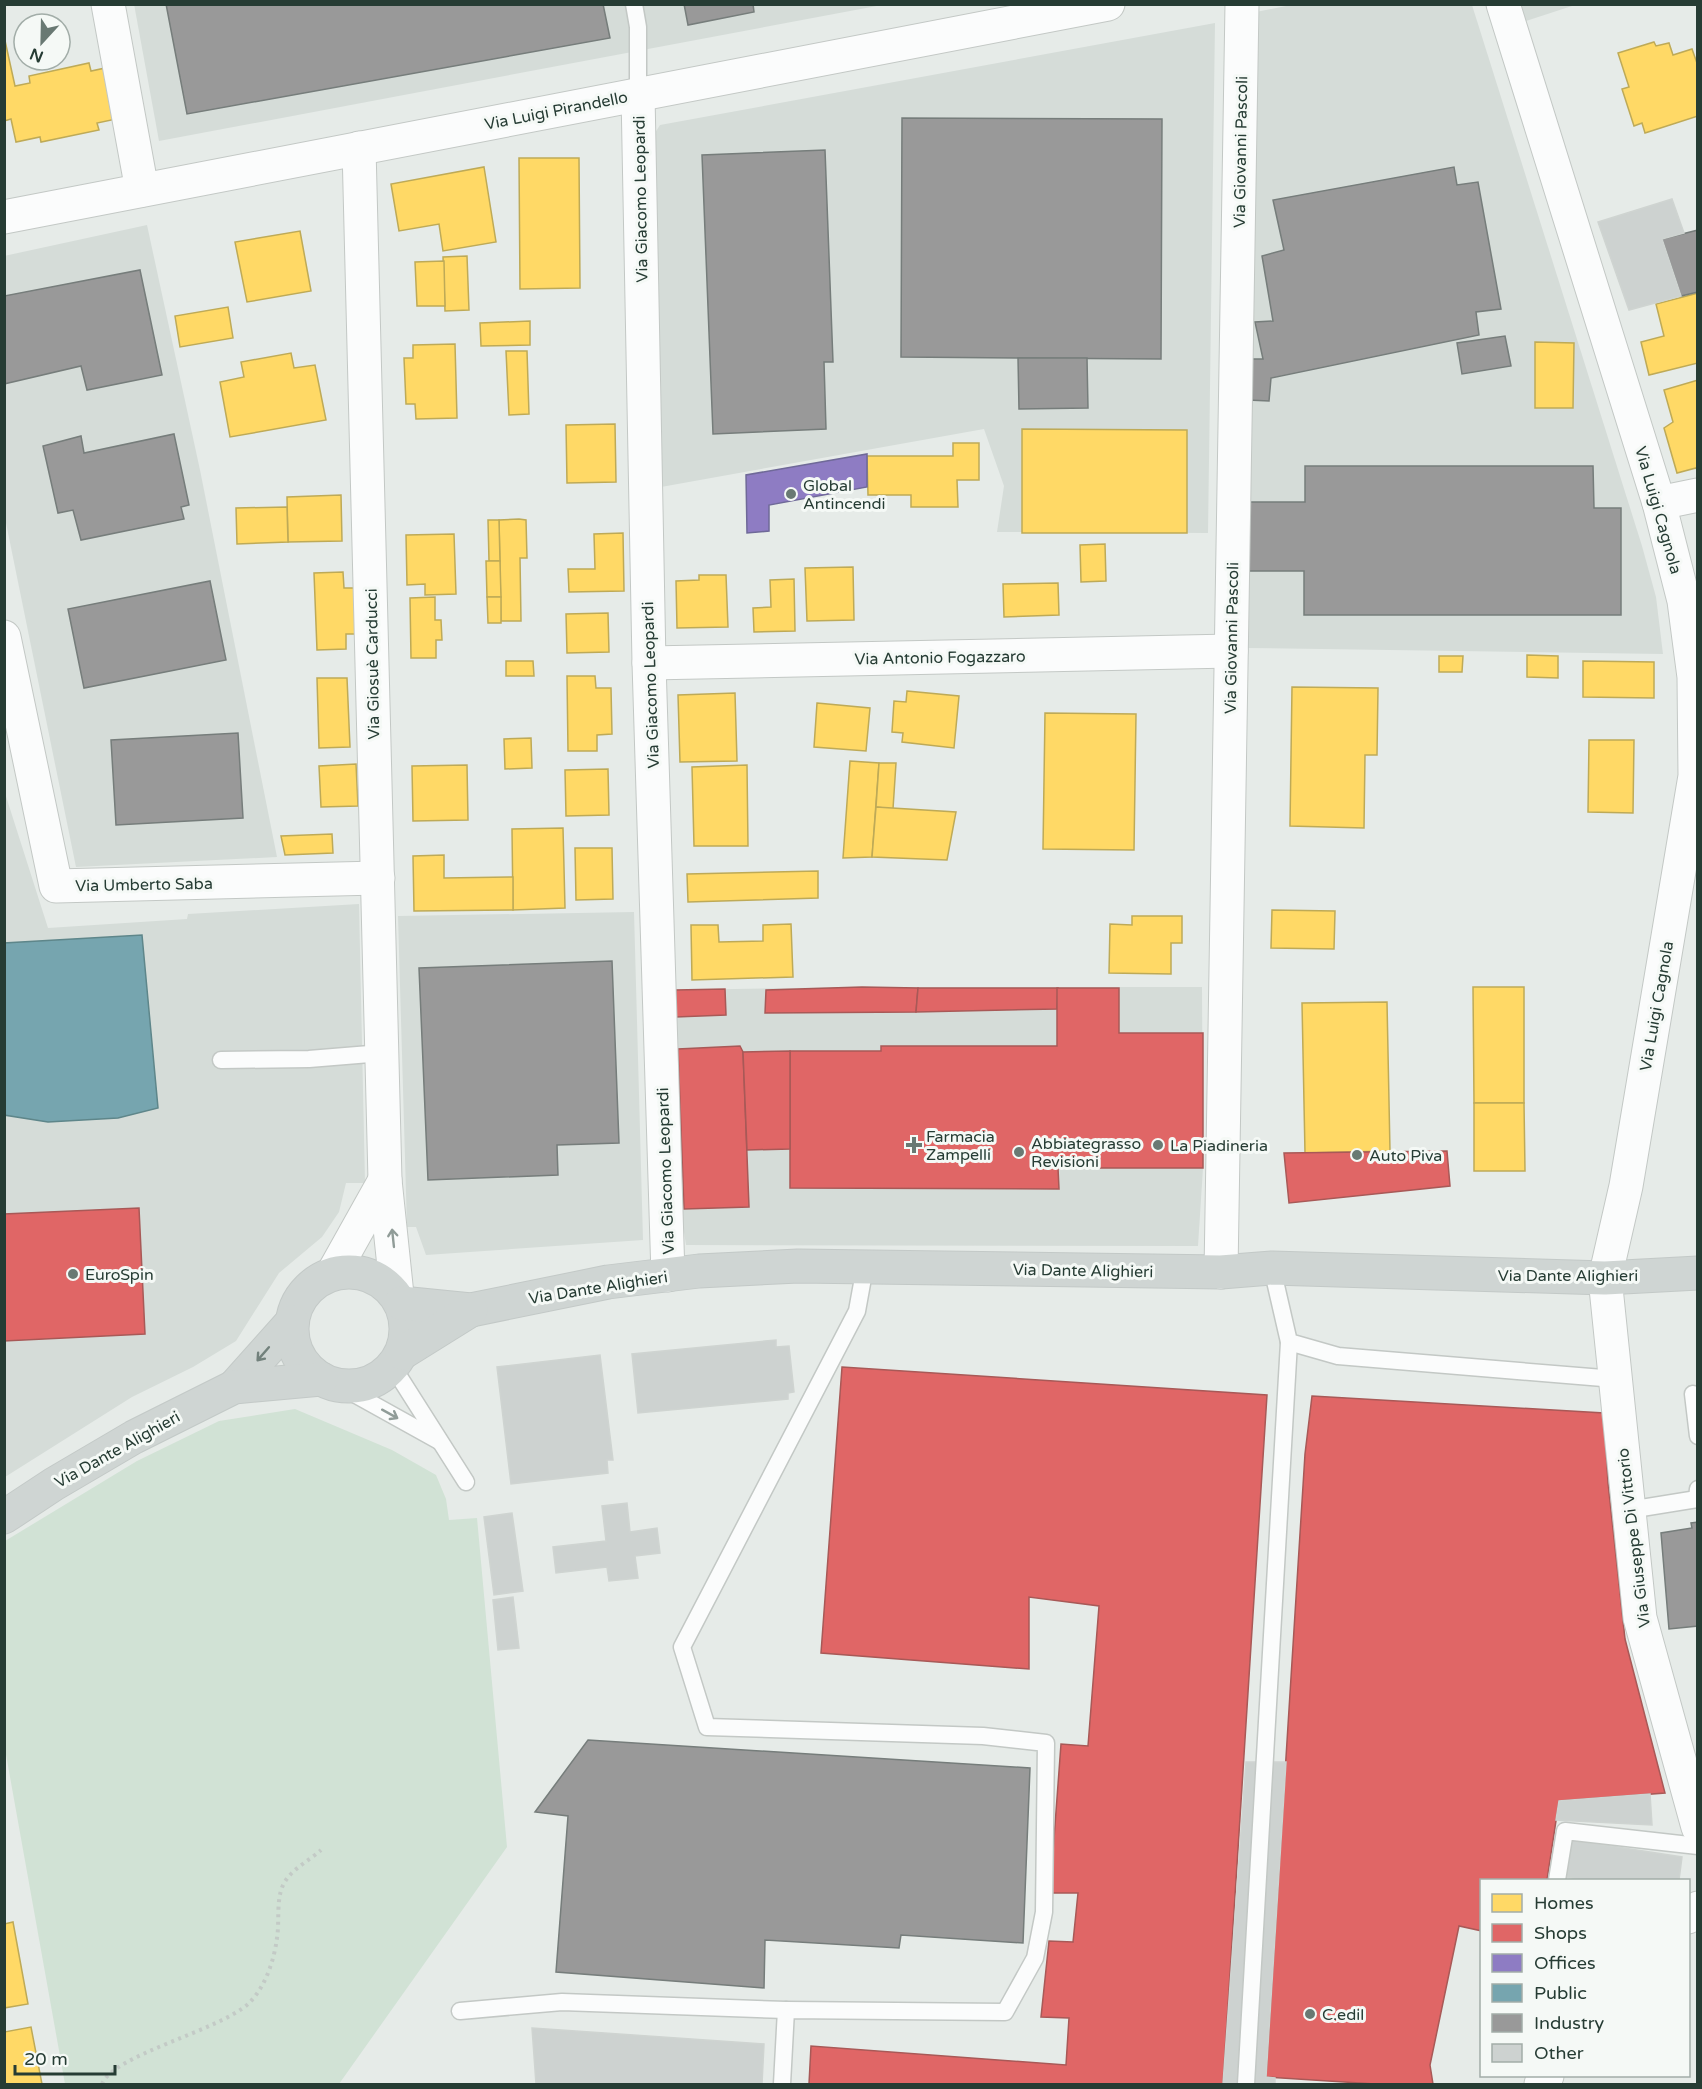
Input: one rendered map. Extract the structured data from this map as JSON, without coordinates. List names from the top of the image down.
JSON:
{
  "streets": {
    "main road": ["Via Dante Alighieri"],
    "street": [
      "Via Luigi Pirandello",
      "Via Giovanni Pascoli",
      "Via Giacomo Leopardi",
      "Via Luigi Cagnola",
      "Via Antonio Fogazzaro",
      "Via Giosuè Carducci",
      "Via Umberto Saba",
      "Via Giuseppe Di Vittorio"
    ]
  },
  "crossings": [
    ["Via Luigi Pirandello", "Via Giacomo Leopardi"],
    ["Via Luigi Pirandello", "Via Giosuè Carducci"],
    ["Via Giovanni Pascoli", "Via Antonio Fogazzaro"],
    ["Via Giovanni Pascoli", "Via Dante Alighieri"],
    ["Via Giacomo Leopardi", "Via Antonio Fogazzaro"],
    ["Via Giacomo Leopardi", "Via Dante Alighieri"],
    ["Via Luigi Cagnola", "Via Dante Alighieri"],
    ["Via Luigi Cagnola", "Via Giuseppe Di Vittorio"],
    ["Via Giosuè Carducci", "Via Umberto Saba"],
    ["Via Giosuè Carducci", "Via Dante Alighieri"],
    ["Via Dante Alighieri", "Via Giuseppe Di Vittorio"]
  ],
  "places": {
    "other": [
      "Global Antincendi",
      "La Piadineria",
      "Abbiategrasso Revisioni",
      "Auto Piva",
      "EuroSpin",
      "C.edil"
    ],
    "health": ["Farmacia Zampelli"]
  },
  "legend": [
    "Homes",
    "Shops",
    "Offices",
    "Public",
    "Industry",
    "Other"
  ],
  "scale_bar": "20 m",
  "north": "bottom"
}
